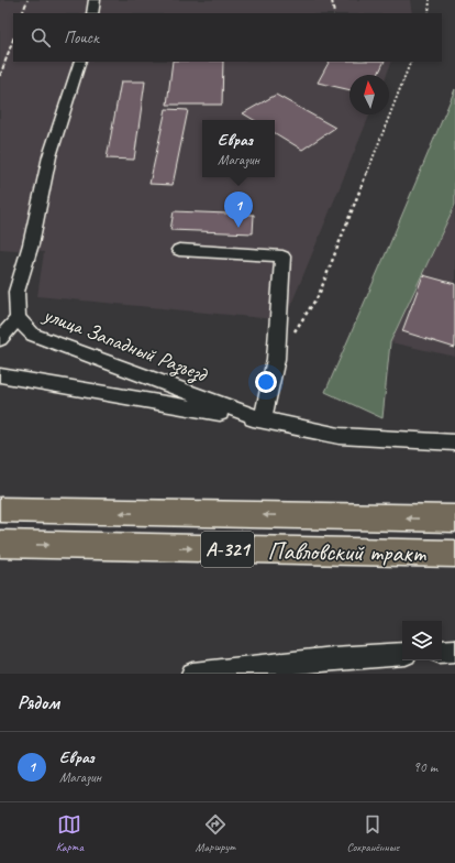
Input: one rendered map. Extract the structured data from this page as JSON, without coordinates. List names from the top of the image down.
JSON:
{
  "streets": {
    "highway": ["А-321", "Павловский тракт"],
    "street": ["улица Западный Разъезд"]
  },
  "north": "top",
  "page": {
    "search": "Поиск",
    "popup": ["Евраз", "Магазин"],
    "pins": "1",
    "heading": "Рядом",
    "list": [
      {
        "mark": "1",
        "name": "Евраз",
        "note": "Магазин",
        "value": "90 m"
      }
    ],
    "nav": ["Карта", "Маршрут", "Сохранённые"]
  }
}
